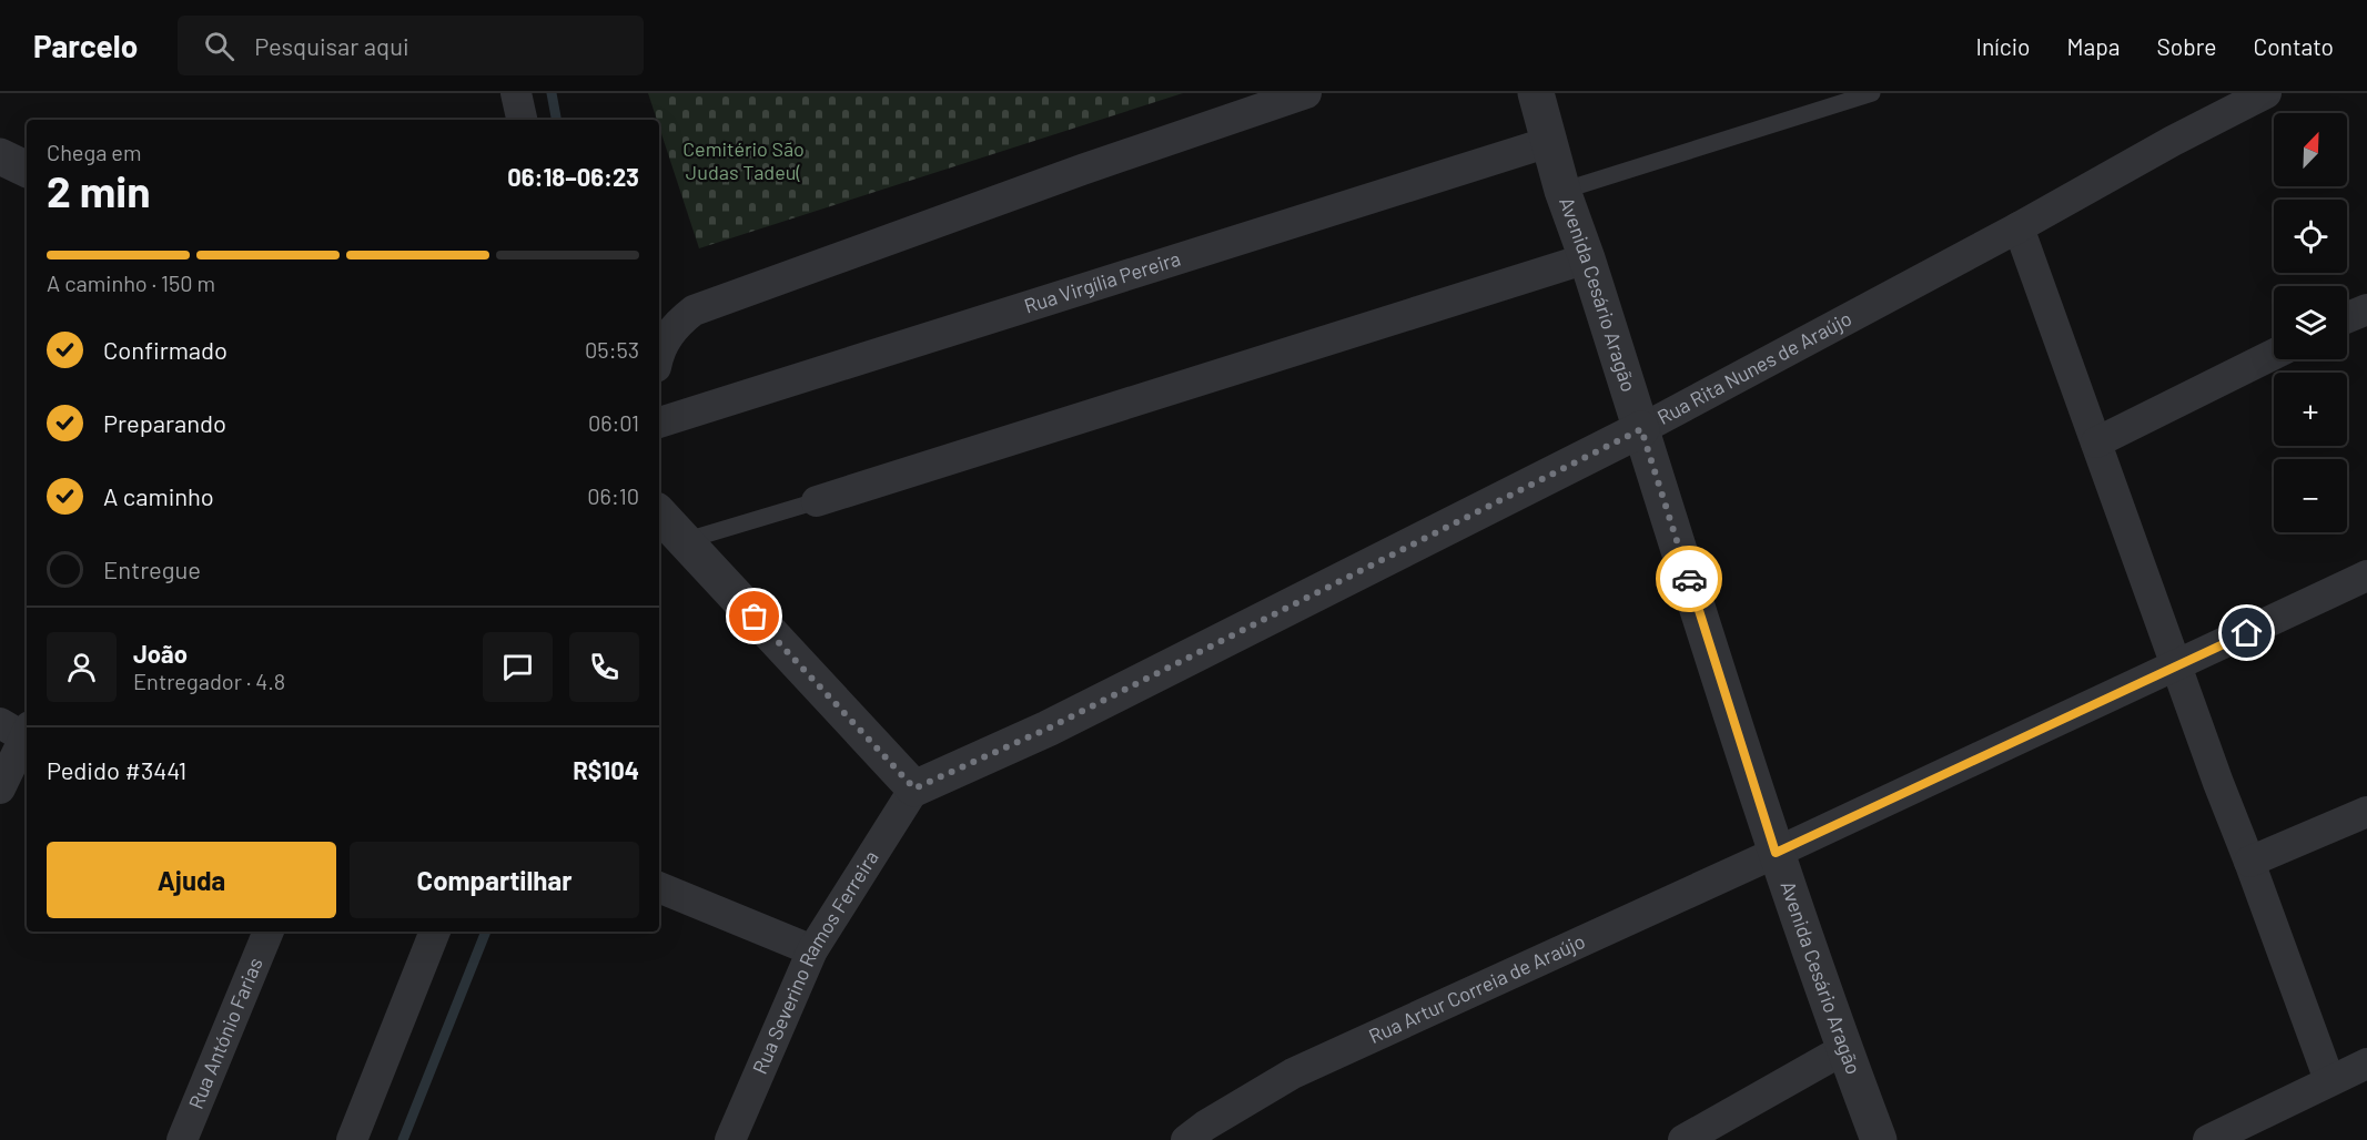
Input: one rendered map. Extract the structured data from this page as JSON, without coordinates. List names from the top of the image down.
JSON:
{
  "streets": {
    "street": [
      "Rua Virgília Pereira",
      "Avenida Cesário Aragão",
      "Rua Rita Nunes de Araújo",
      "Rua Severino Ramos Ferreira",
      "Rua Artur Correia de Araújo",
      "Rua António Farias"
    ]
  },
  "crossings": [
    ["Rua Virgília Pereira", "Avenida Cesário Aragão"],
    ["Avenida Cesário Aragão", "Rua Rita Nunes de Araújo"],
    ["Avenida Cesário Aragão", "Rua Artur Correia de Araújo"],
    ["Rua Rita Nunes de Araújo", "Rua Severino Ramos Ferreira"]
  ],
  "parks": ["Cemitério São Judas Tadeu("],
  "north": "top right",
  "page": {
    "header": "Parcelo",
    "search": "Pesquisar aqui",
    "nav": [
      "Início",
      "Mapa",
      "Sobre",
      "Contato"
    ],
    "map_buttons": ["+", "−"],
    "heading": ["2 min", "Chega em", "06:18–06:23"],
    "panel": [
      "João",
      "Entregador · 4.8",
      "Pedido #3441",
      "R$104"
    ],
    "bar": "A caminho · 150 m",
    "list": [
      ["Confirmado", "05:53"],
      ["Preparando", "06:01"],
      ["A caminho", "06:10"],
      "Entregue"
    ],
    "buttons": ["Ajuda", "Compartilhar"]
  }
}
